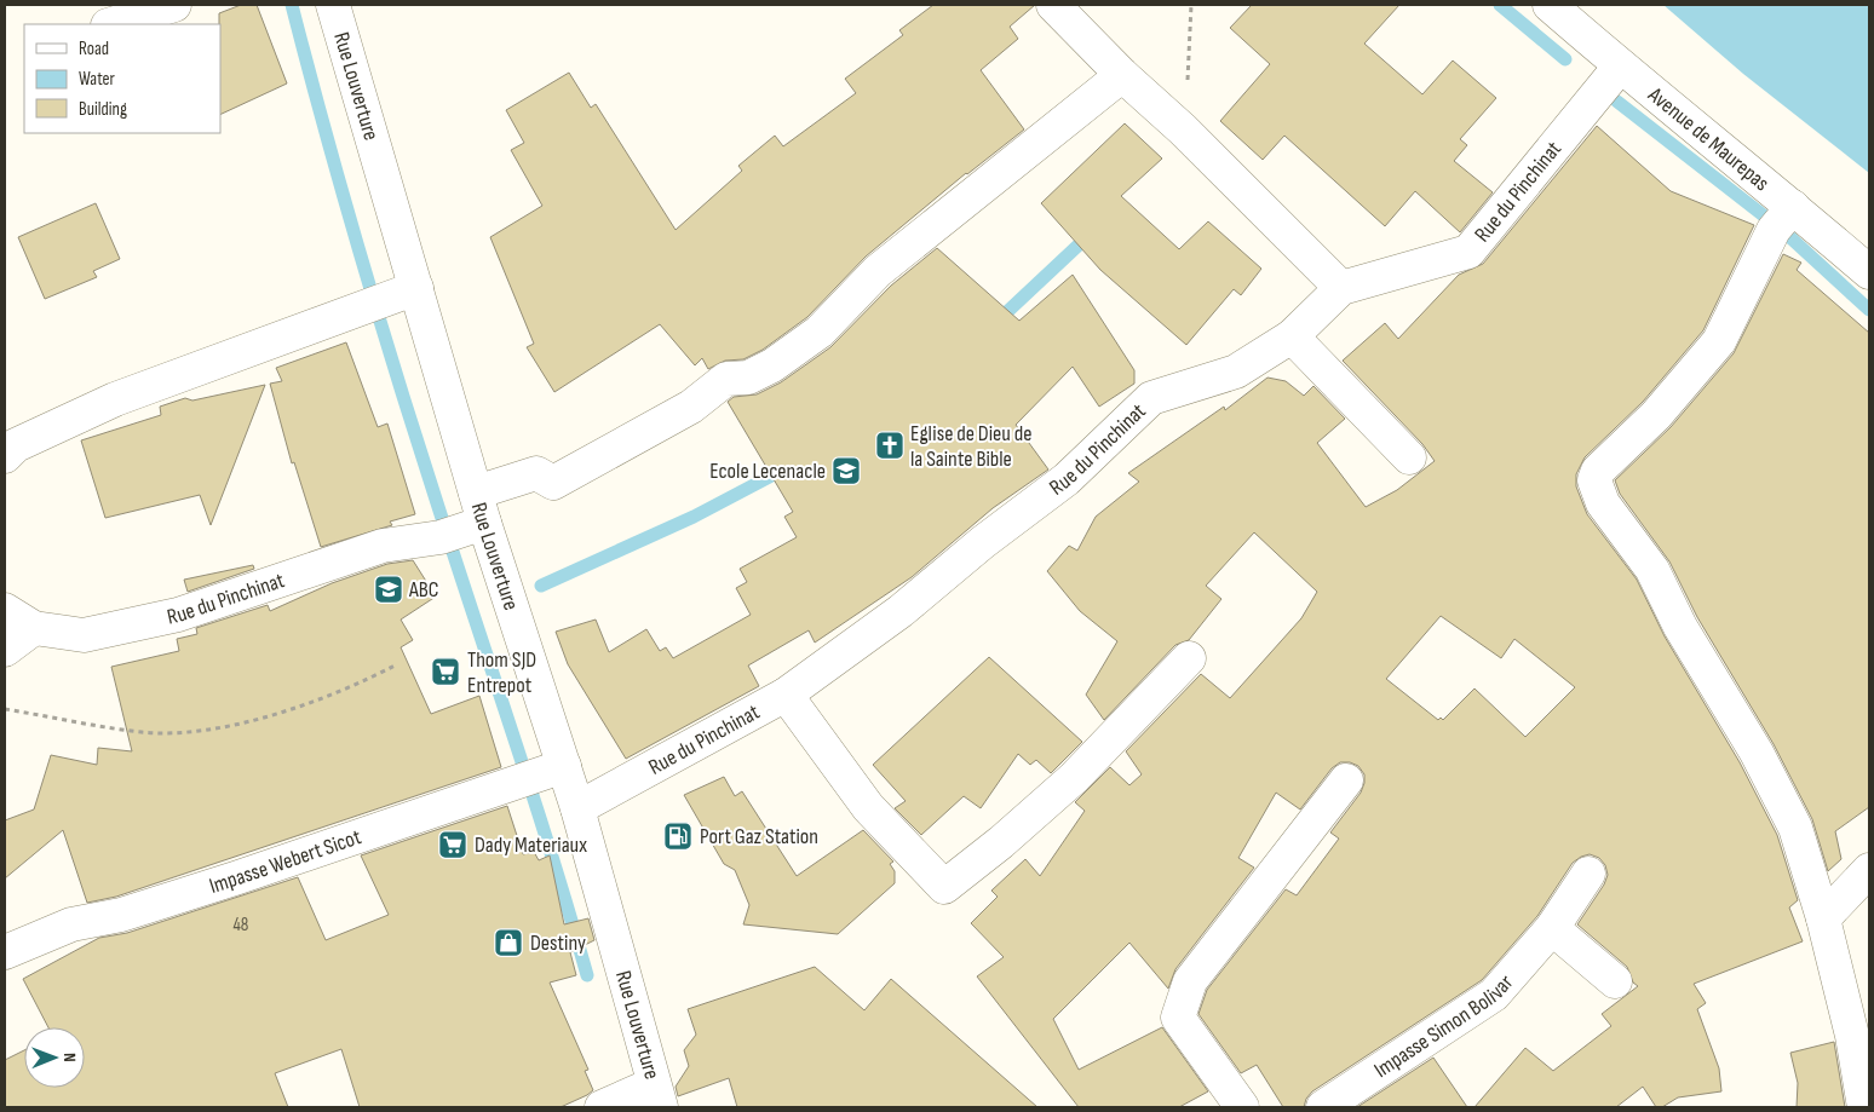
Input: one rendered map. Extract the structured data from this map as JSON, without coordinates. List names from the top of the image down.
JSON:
{
  "streets": {
    "street": [
      "Rue Louverture",
      "Avenue de Maurepas",
      "Rue du Pinchinat",
      "Impasse Webert Sicot",
      "Impasse Simon Bolivar"
    ]
  },
  "crossings": [
    ["Rue Louverture", "Rue du Pinchinat"],
    ["Rue Louverture", "Impasse Webert Sicot"],
    ["Avenue de Maurepas", "Rue du Pinchinat"]
  ],
  "places": {
    "church": ["Eglise de Dieu de la Sainte Bible"],
    "school or university": ["Ecole Lecenacle", "ABC"],
    "supermarket": ["Thom SJD Entrepot", "Dady Materiaux"],
    "fuel station": ["Port Gaz Station"],
    "shop": ["Destiny"]
  },
  "house_numbers": ["48"],
  "legend": ["Road", "Water", "Building"],
  "north": "right"
}
